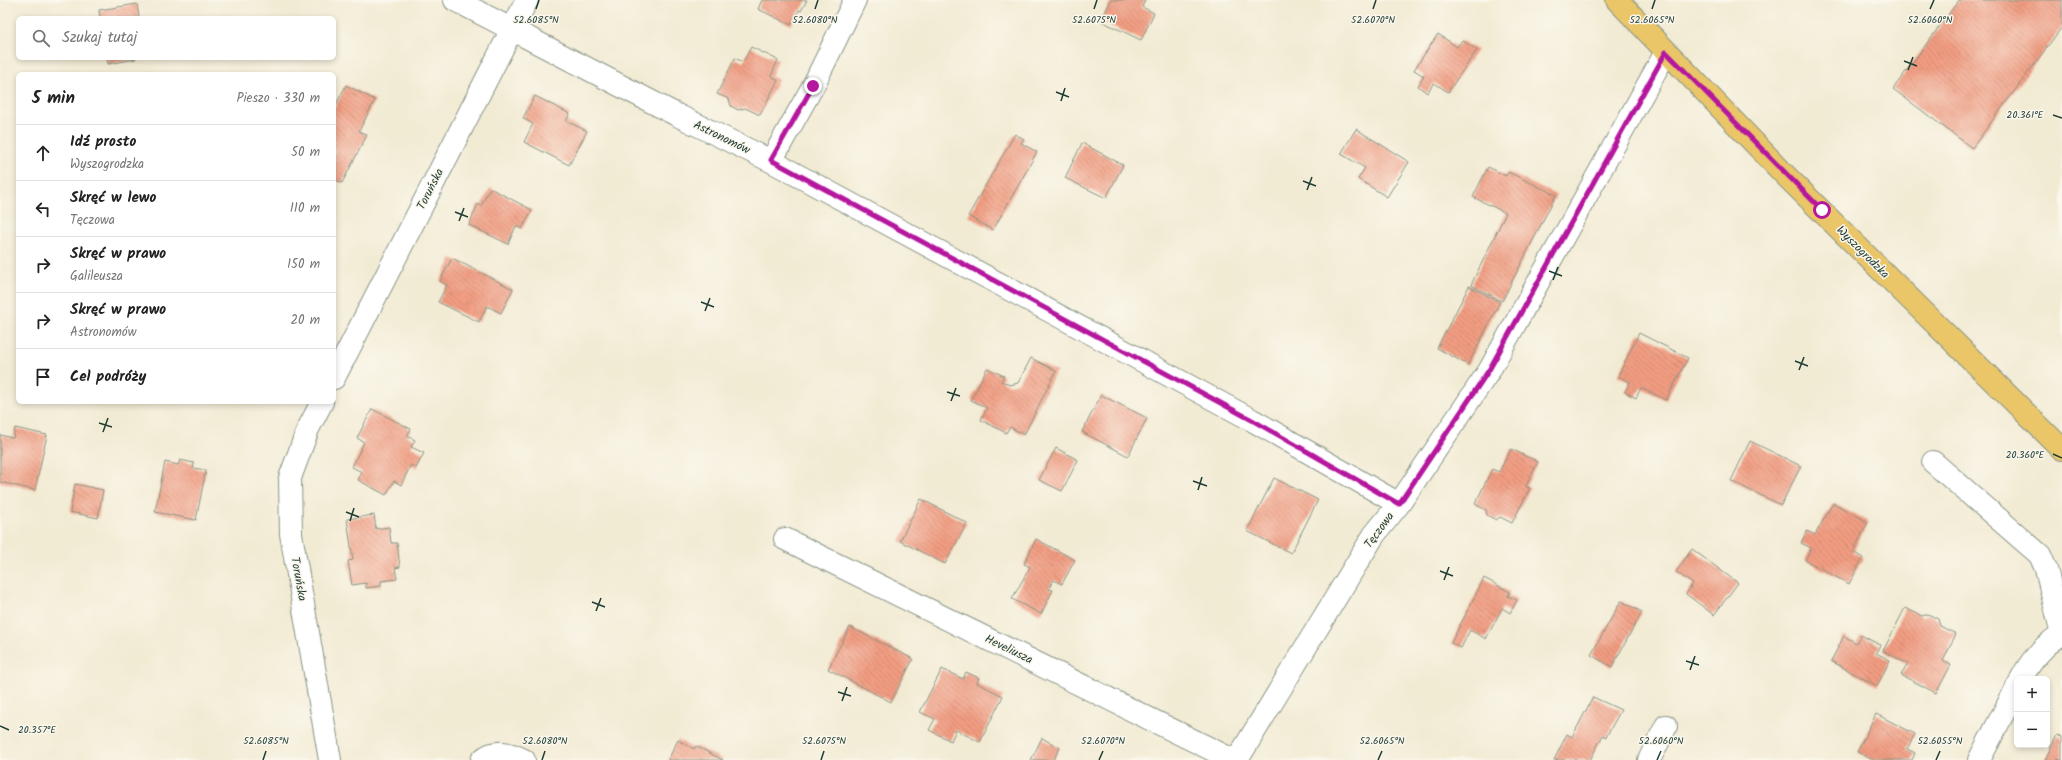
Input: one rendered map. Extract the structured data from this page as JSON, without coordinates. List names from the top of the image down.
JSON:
{
  "streets": {
    "main road": ["Wyszogrodzka"],
    "street": [
      "Astronomów",
      "Toruńska",
      "Tęczowa",
      "Heveliusza"
    ]
  },
  "crossings": [
    ["Astronomów", "Toruńska"],
    ["Astronomów", "Tęczowa"],
    ["Wyszogrodzka", "Tęczowa"]
  ],
  "page": {
    "search": "Szukaj tutaj",
    "heading": ["5 min", "Pieszo · 330 m"],
    "list": [
      ["Idź prosto", "Wyszogrodzka", "50 m"],
      ["Skręć w lewo", "Tęczowa", "110 m"],
      ["Skręć w prawo", "Galileusza", "150 m"],
      ["Skręć w prawo", "Astronomów", "20 m"],
      "Cel podróży"
    ],
    "map_buttons": ["+", "−"]
  },
  "coordinates": [
    "52.6085°N",
    "52.6080°N",
    "52.6075°N",
    "52.6070°N",
    "52.6065°N",
    "52.6060°N",
    "20.361°E",
    "20.360°E",
    "20.357°E",
    "52.6055°N"
  ]
}
